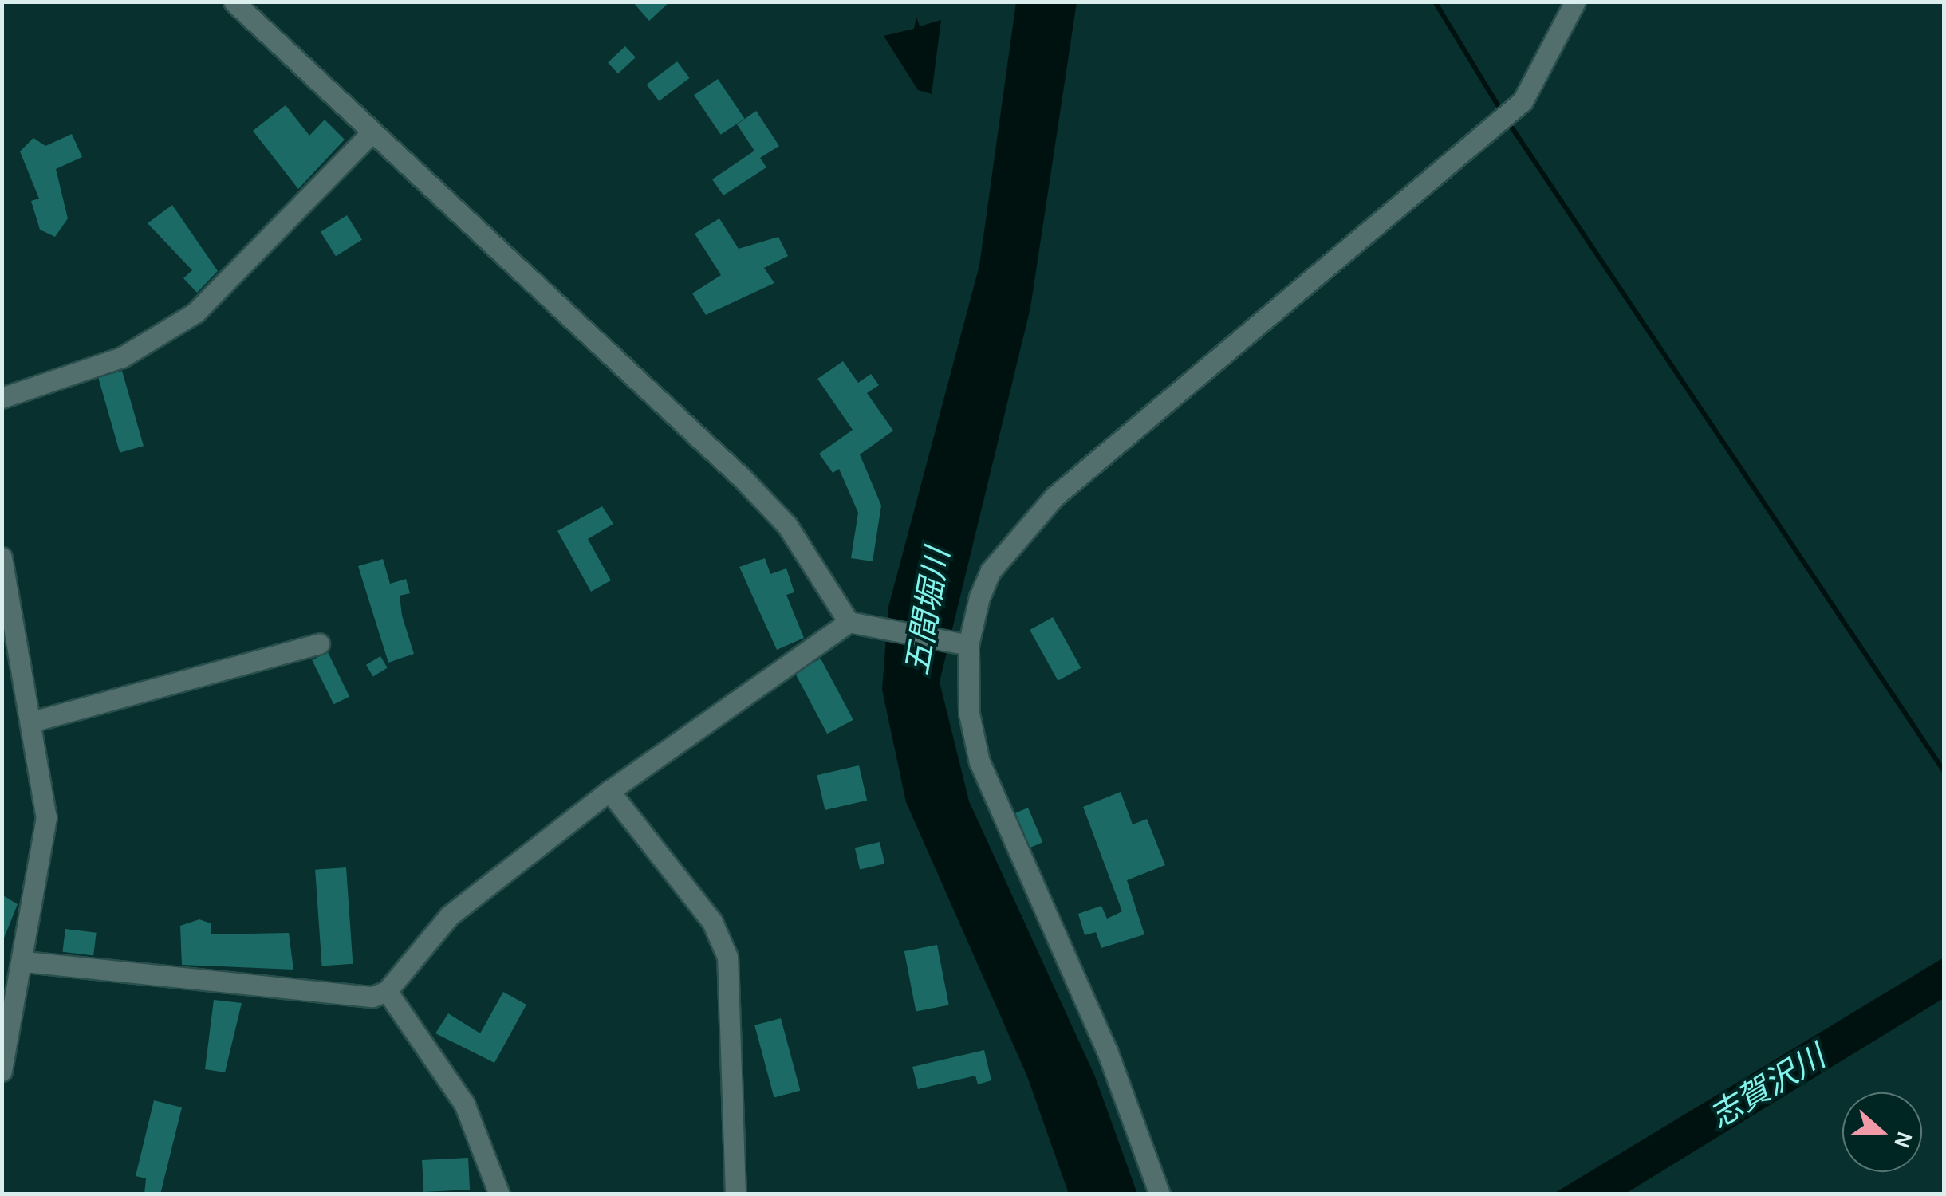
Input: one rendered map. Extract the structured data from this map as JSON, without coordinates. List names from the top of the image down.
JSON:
{
  "water": ["五間堀川", "志賀沢川"],
  "north": "right"
}
